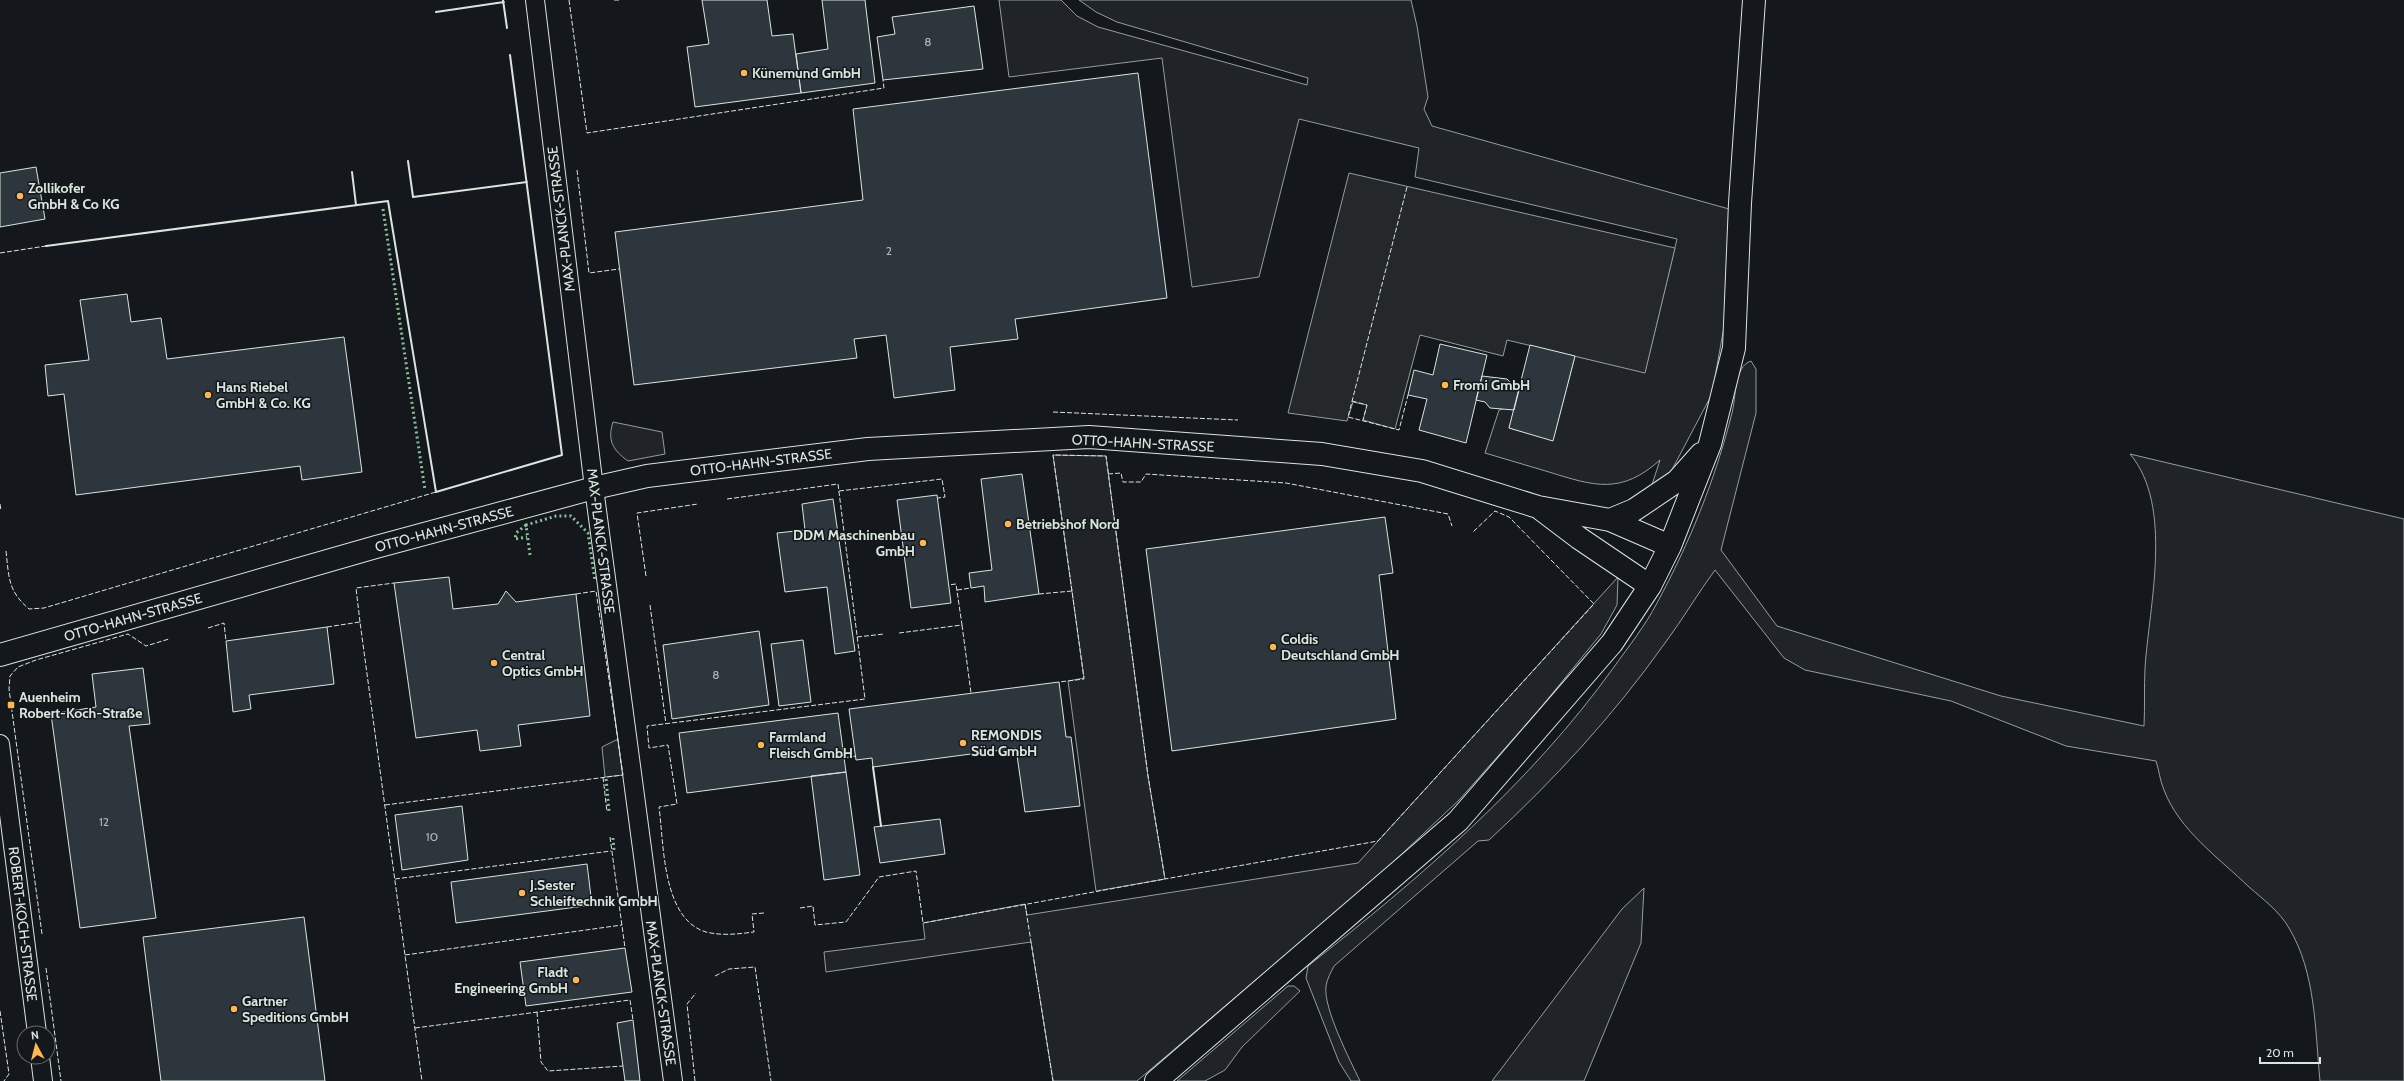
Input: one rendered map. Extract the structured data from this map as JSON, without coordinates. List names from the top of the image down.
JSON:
{
  "streets": {
    "street": ["MAX-PLANCK-STRASSE", "OTTO-HAHN-STRASSE", "ROBERT-KOCH-STRASSE"]
  },
  "crossings": [
    ["MAX-PLANCK-STRASSE", "OTTO-HAHN-STRASSE"]
  ],
  "places": {
    "other": [
      "Künemund GmbH",
      "Zollikofer GmbH & Co KG",
      "Fromi GmbH",
      "Hans Riebel GmbH & Co. KG",
      "Betriebshof Nord",
      "DDM Maschinenbau GmbH",
      "Coldis Deutschland GmbH",
      "Central Optics GmbH",
      "REMONDIS Süd GmbH",
      "Farmland Fleisch GmbH",
      "J.Sester Schleiftechnik GmbH",
      "Fladt Engineering GmbH",
      "Gartner Speditions GmbH"
    ],
    "transit": ["Auenheim Robert-Koch-Straße"]
  },
  "house_numbers": [
    "8",
    "2",
    "8",
    "12",
    "10"
  ],
  "scale_bar": "20 m",
  "north": "top"
}
